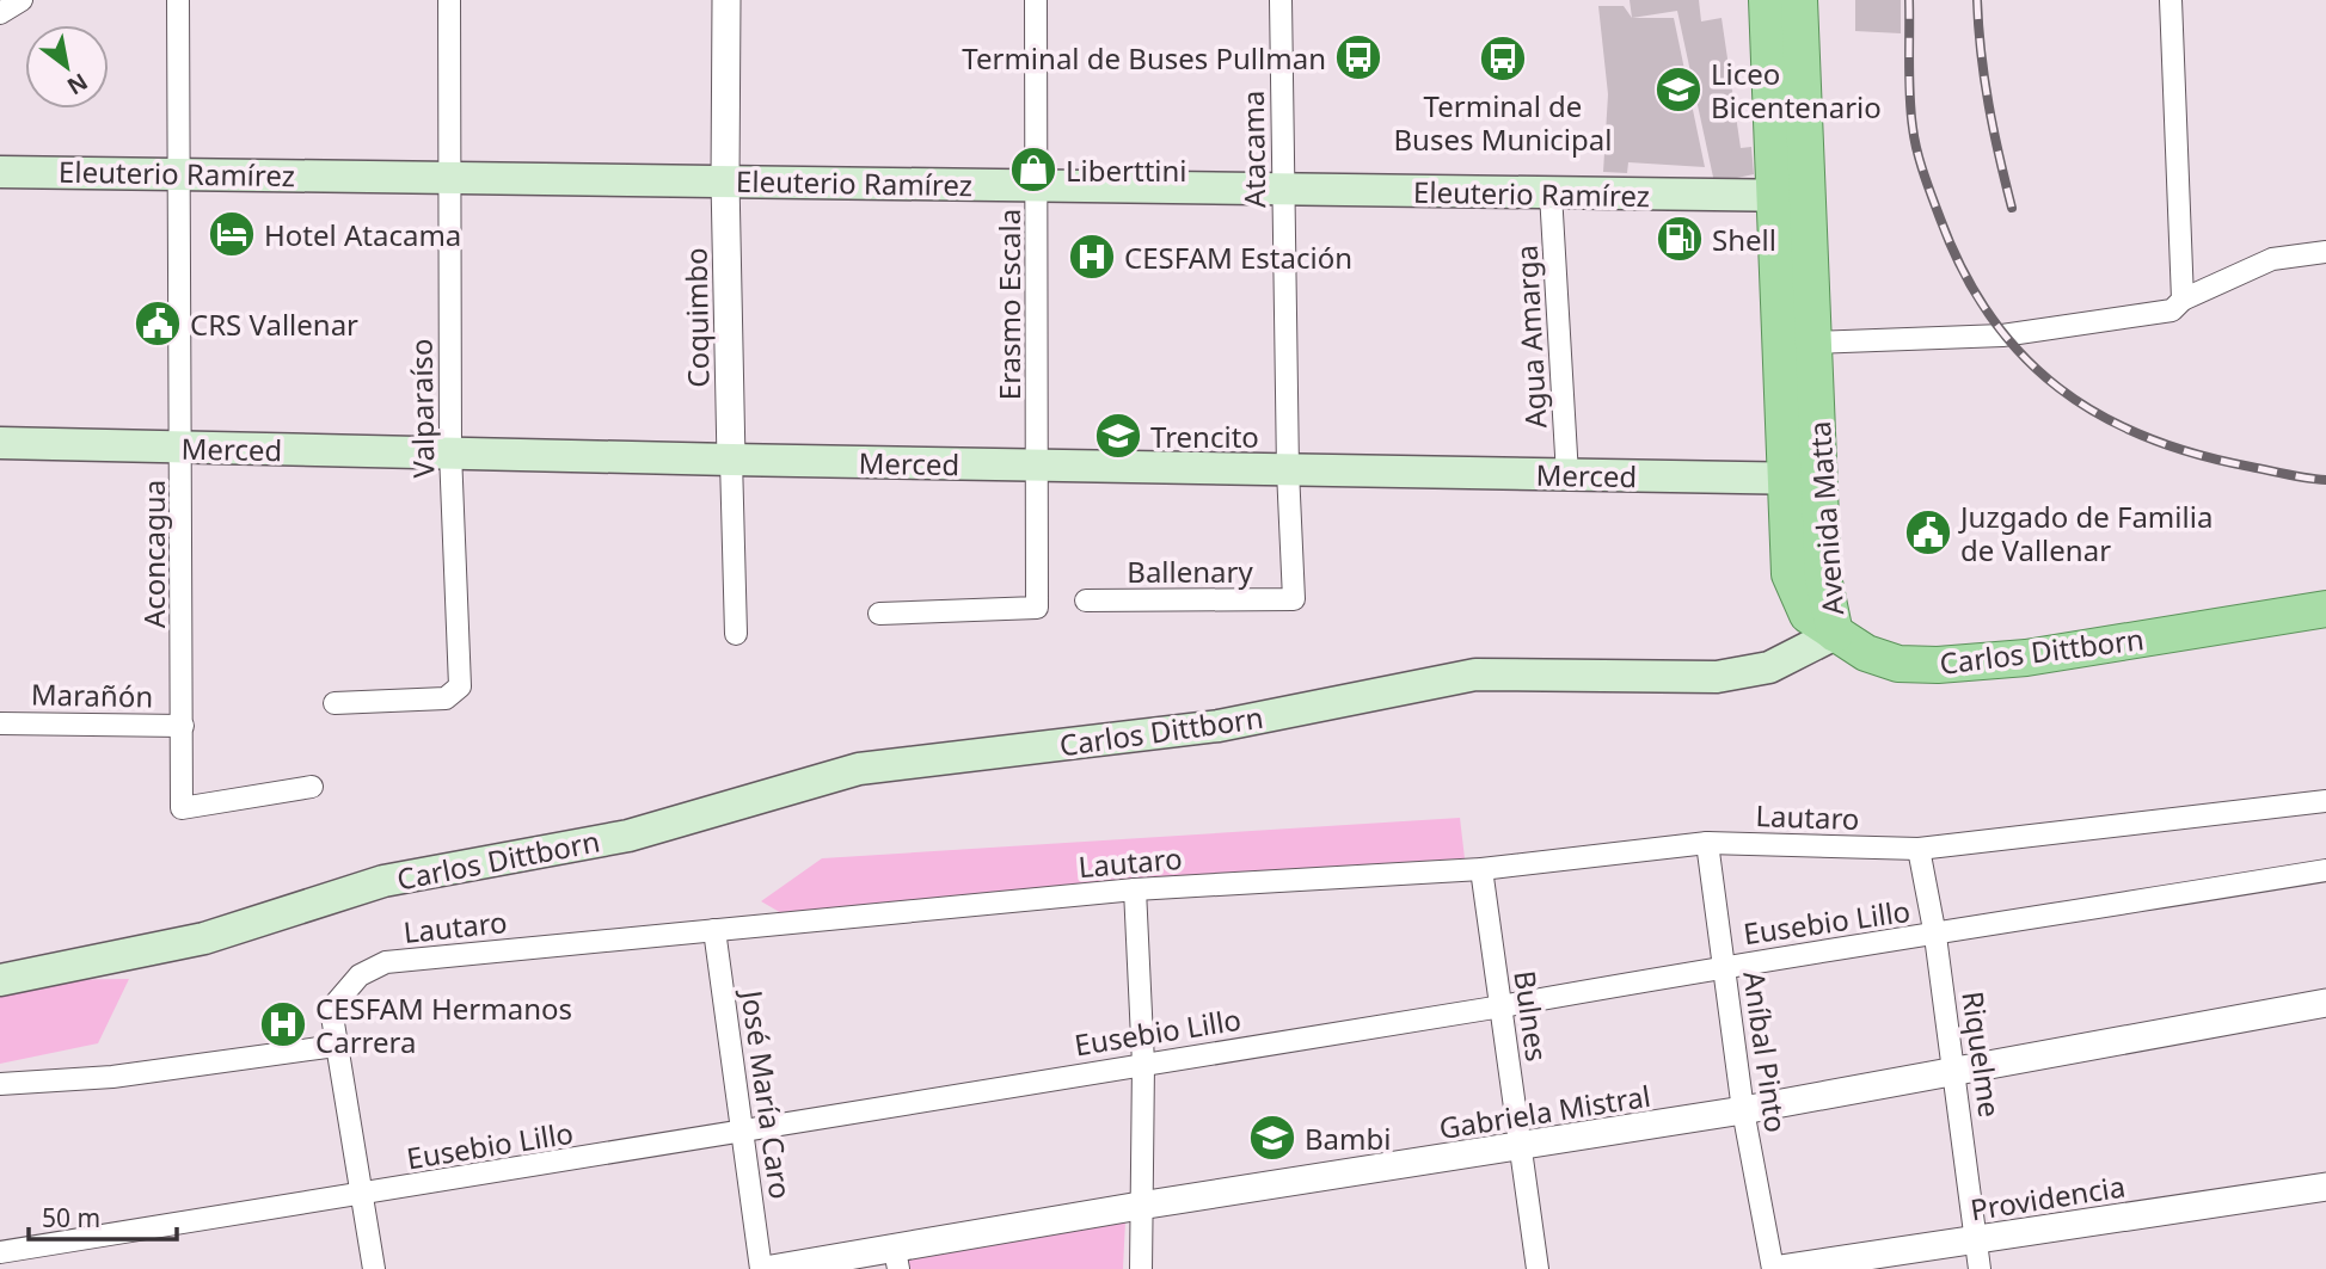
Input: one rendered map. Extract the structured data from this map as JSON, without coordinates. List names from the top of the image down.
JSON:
{
  "streets": {
    "main road": [
      "Eleuterio Ramírez",
      "Merced",
      "Avenida Matta",
      "Carlos Dittborn"
    ],
    "street": [
      "Atacama",
      "Erasmo Escala",
      "Coquimbo",
      "Agua Amarga",
      "Valparaíso",
      "Aconcagua",
      "Ballenary",
      "Marañón",
      "Lautaro",
      "Eusebio Lillo",
      "Bulnes",
      "Aníbal Pinto",
      "Riquelme",
      "José María Caro",
      "Gabriela Mistral",
      "Providencia"
    ]
  },
  "crossings": [
    ["Atacama", "Eleuterio Ramírez"],
    ["Atacama", "Merced"],
    ["Atacama", "Ballenary"],
    ["Eleuterio Ramírez", "Erasmo Escala"],
    ["Eleuterio Ramírez", "Coquimbo"],
    ["Eleuterio Ramírez", "Agua Amarga"],
    ["Eleuterio Ramírez", "Valparaíso"],
    ["Eleuterio Ramírez", "Avenida Matta"],
    ["Eleuterio Ramírez", "Aconcagua"],
    ["Erasmo Escala", "Merced"],
    ["Coquimbo", "Merced"],
    ["Agua Amarga", "Merced"],
    ["Valparaíso", "Merced"],
    ["Merced", "Avenida Matta"],
    ["Merced", "Aconcagua"],
    ["Avenida Matta", "Carlos Dittborn"],
    ["Aconcagua", "Marañón"],
    ["Lautaro", "Eusebio Lillo"],
    ["Lautaro", "Bulnes"],
    ["Lautaro", "Aníbal Pinto"],
    ["Lautaro", "Riquelme"],
    ["Lautaro", "José María Caro"],
    ["Eusebio Lillo", "Bulnes"],
    ["Eusebio Lillo", "Aníbal Pinto"],
    ["Eusebio Lillo", "Riquelme"],
    ["Eusebio Lillo", "José María Caro"],
    ["Bulnes", "Gabriela Mistral"],
    ["Aníbal Pinto", "Gabriela Mistral"],
    ["Riquelme", "Gabriela Mistral"],
    ["Riquelme", "Providencia"]
  ],
  "places": {
    "bus stop": ["Terminal de Buses Pullman", "Terminal de Buses Municipal"],
    "school or university": ["Liceo Bicentenario", "Trencito", "Bambi"],
    "shop": ["Liberttini"],
    "hotel": ["Hotel Atacama"],
    "fuel station": ["Shell"],
    "hospital": ["CESFAM Estación", "CESFAM Hermanos Carrera"],
    "public building": ["CRS Vallenar", "Juzgado de Familia de Vallenar"]
  },
  "scale_bar": "50 m",
  "north": "bottom right"
}
